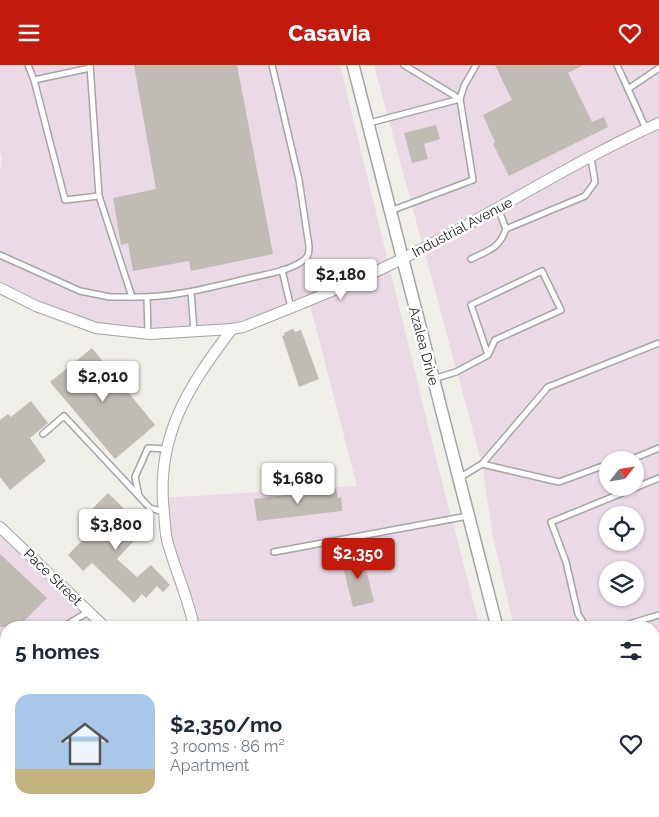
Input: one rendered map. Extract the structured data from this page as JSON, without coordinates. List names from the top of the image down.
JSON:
{
  "streets": {
    "street": ["Industrial Avenue", "Azalea Drive", "Pace Street"]
  },
  "crossings": [
    ["Industrial Avenue", "Azalea Drive"]
  ],
  "north": "top right",
  "page": {
    "header": "Casavia",
    "price": [
      "$2,180",
      "$2,010",
      "$1,680",
      "$3,800",
      "$2,350"
    ],
    "heading": "5 homes",
    "list": [
      {
        "name": "$2,350/mo",
        "note": "3 rooms · 86 m² · Apartment"
      }
    ]
  }
}
